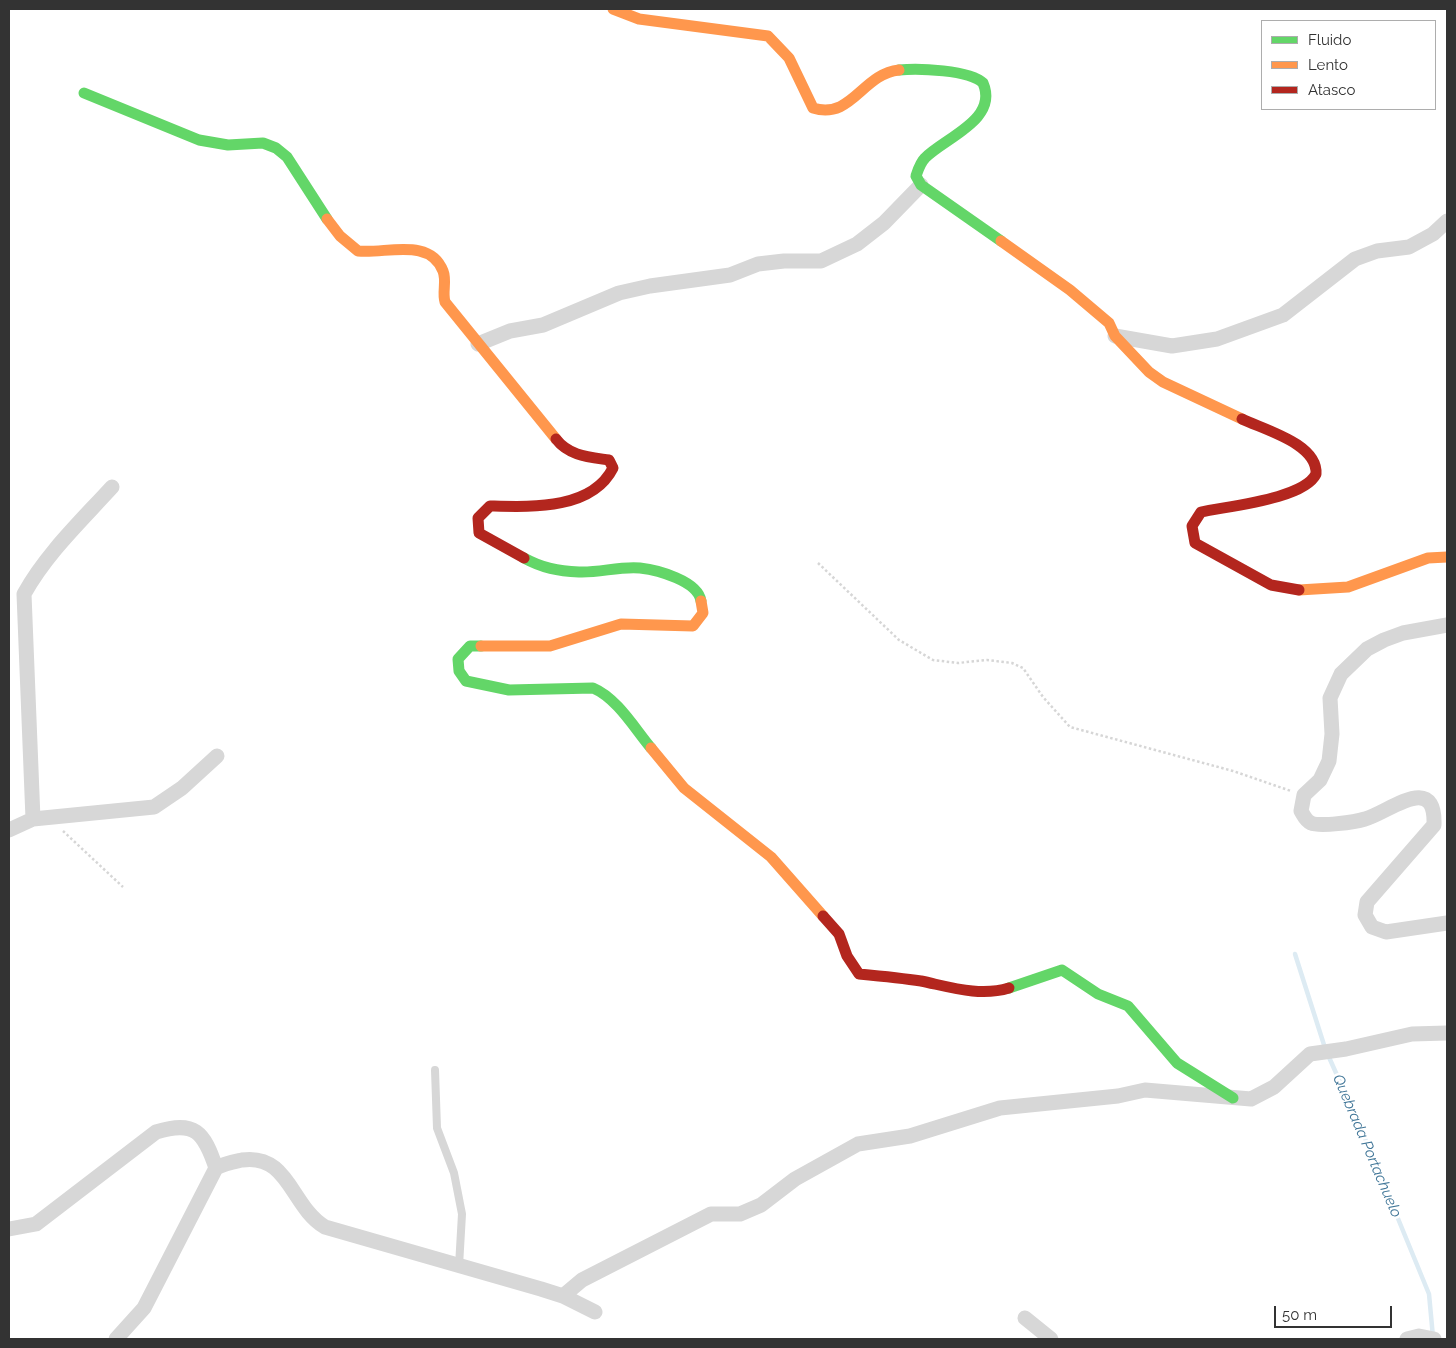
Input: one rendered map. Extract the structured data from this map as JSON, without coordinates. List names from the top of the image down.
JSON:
{
  "water": ["Quebrada Portachuelo"],
  "legend": ["Fluido", "Lento", "Atasco"],
  "scale_bar": "50 m"
}
